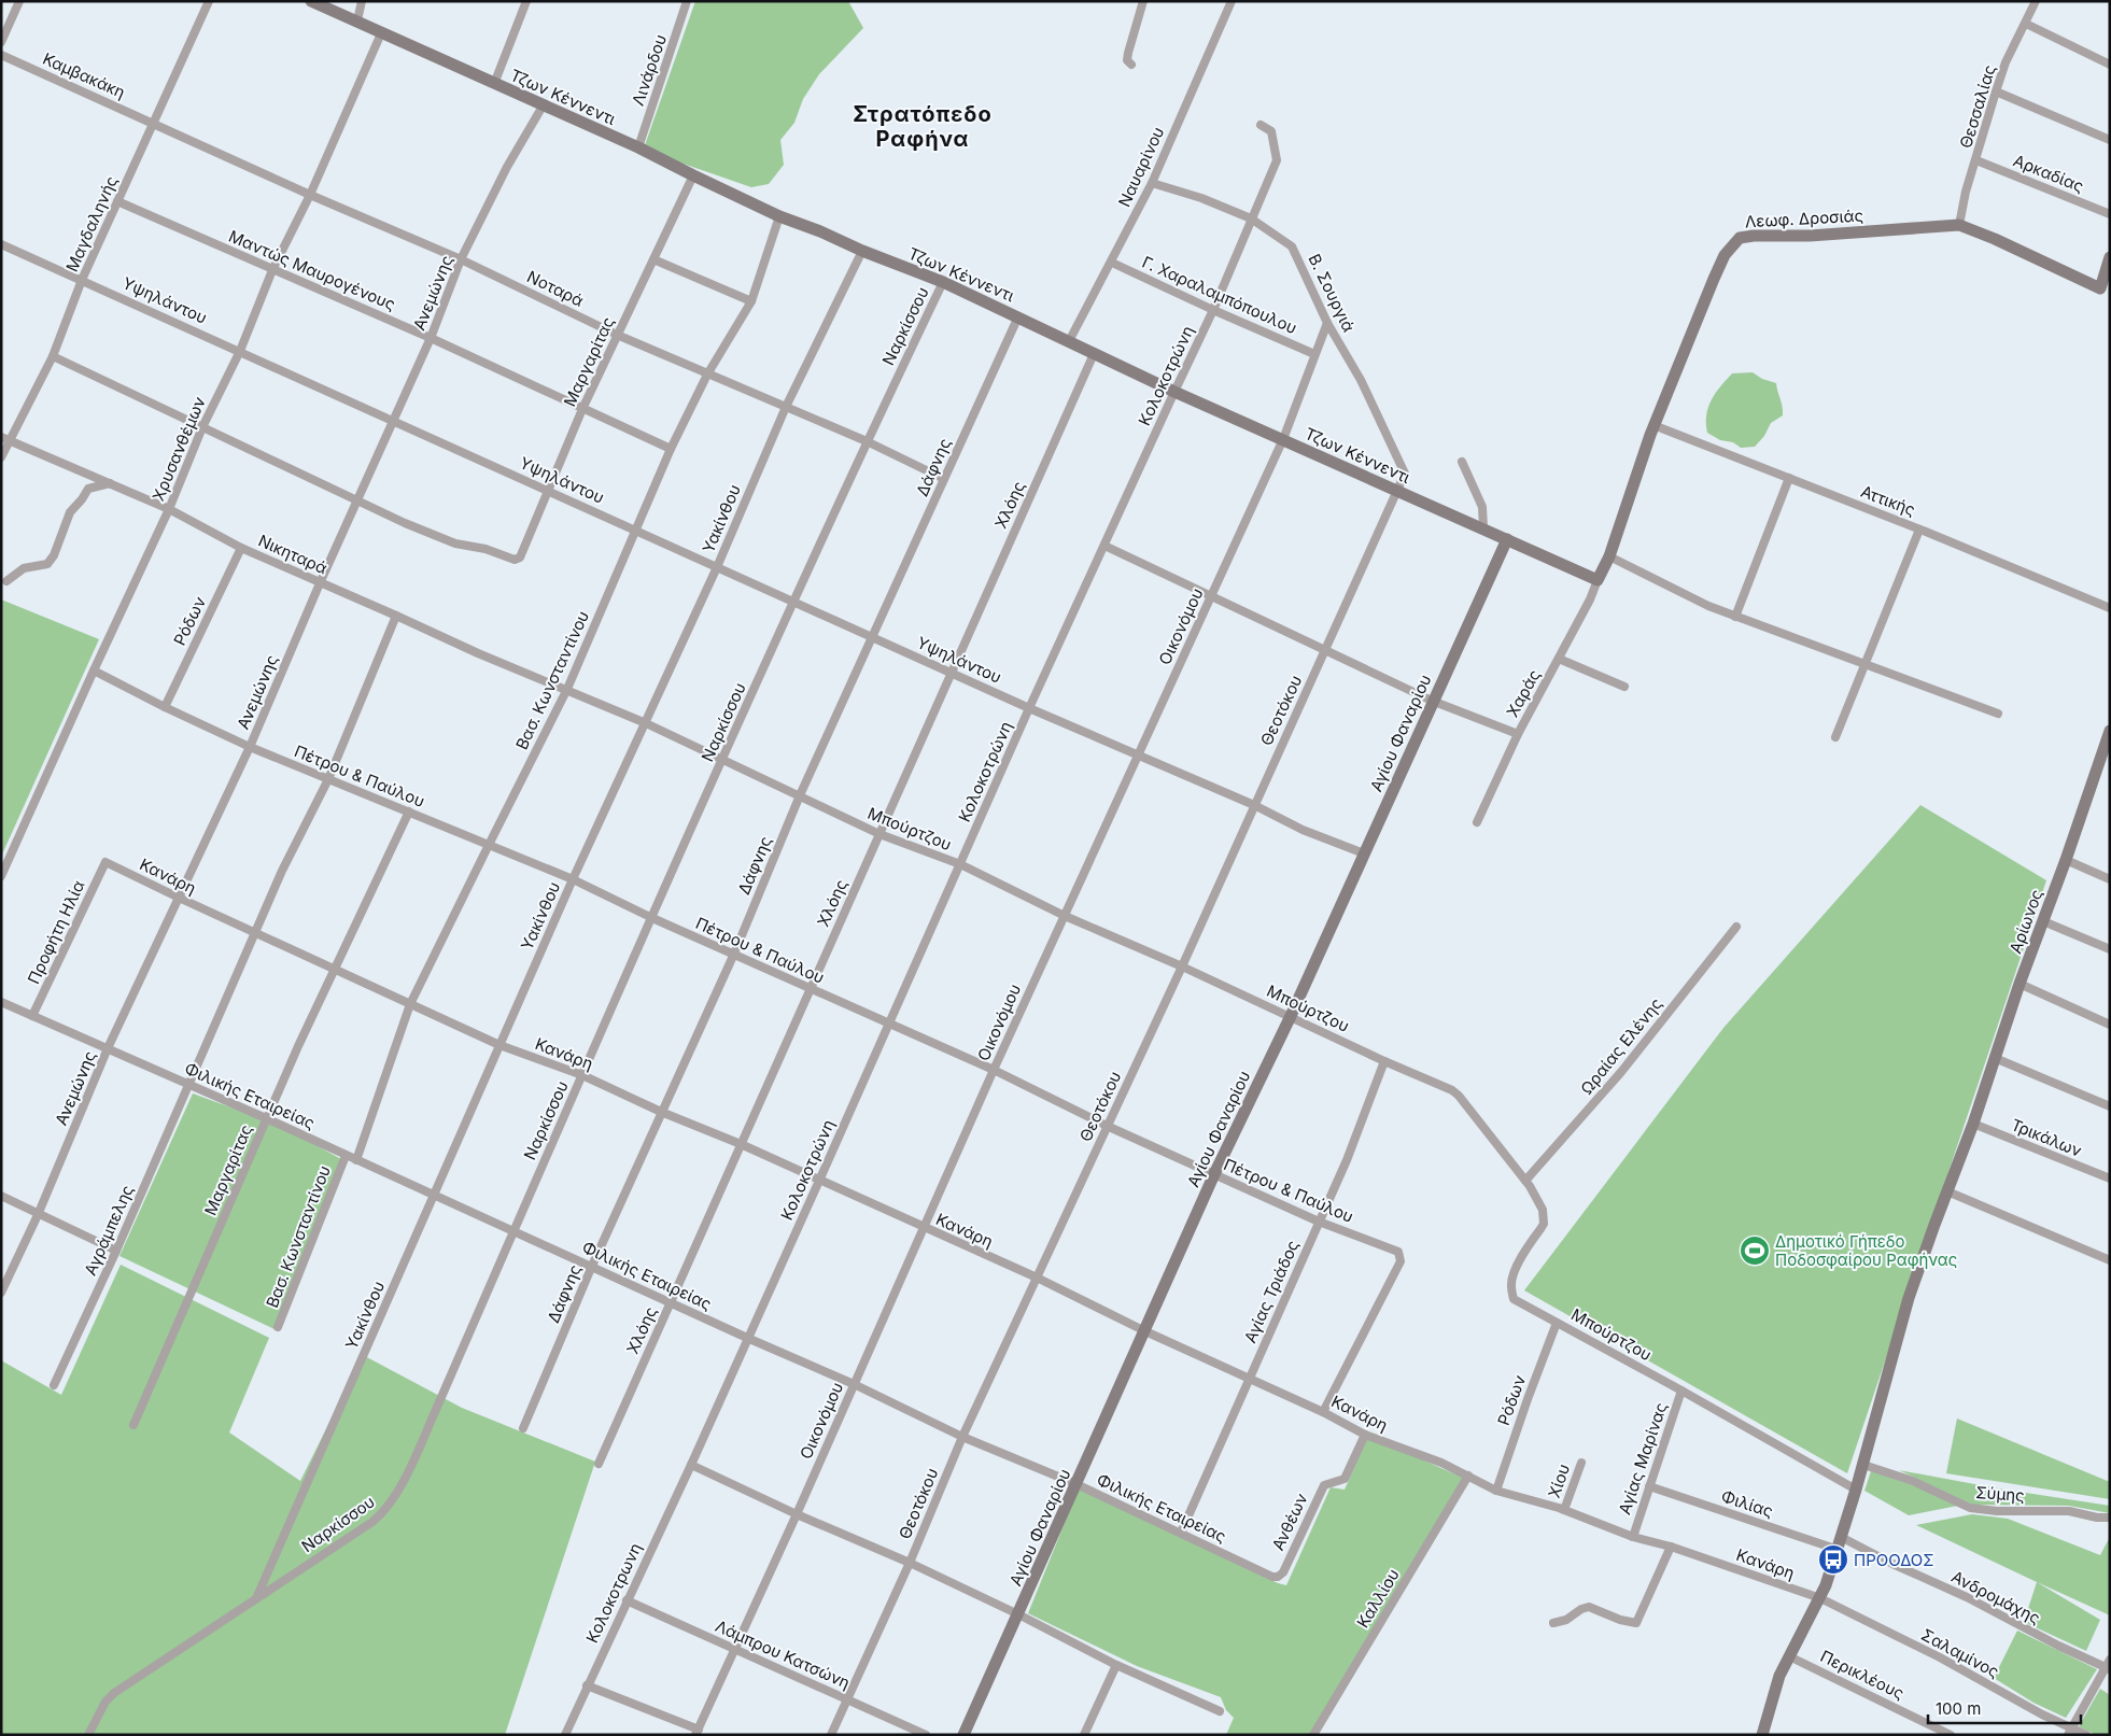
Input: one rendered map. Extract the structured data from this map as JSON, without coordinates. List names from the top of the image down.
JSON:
{
  "streets": {
    "street": [
      "Λινάρδου",
      "Καμβακάκη",
      "Τζων Κέννεντι",
      "Θεσσαλίας",
      "Ναυαρίνου",
      "Αρκαδίας",
      "Λεωφ. Δροσιάς",
      "Μαγδαληνής",
      "Μαντώς Μαυρογένους",
      "Νοταρά",
      "Ανεμώνης",
      "Β. Σουργιά",
      "Γ. Χαραλαμπόπουλου",
      "Υψηλάντου",
      "Ναρκίσσου",
      "Μαργαρίτας",
      "Κολοκοτρώνη",
      "Χρυσανθέμων",
      "Δάφνης",
      "Αττικής",
      "Χλόης",
      "Υακίνθου",
      "Νικηταρά",
      "Ρόδων",
      "Οικονόμου",
      "Βασ. Κωνσταντίνου",
      "Χαράς",
      "Θεοτόκου",
      "Αγίου Φαναρίου",
      "Πέτρου & Παύλου",
      "Μπούρτζου",
      "Κανάρη",
      "Αρίωνος",
      "Προφήτη Ηλία",
      "Ωραίας Ελένης",
      "Φιλικής Εταιρείας",
      "Τρικάλων",
      "Αγράμπελης",
      "Αγίας Τριάδος",
      "Αγίας Μαρίνας",
      "Χίου",
      "Σύμης",
      "Φιλίας",
      "Ανθέων",
      "Κολοκοτρωνη",
      "Ανδρομάχης",
      "Καλλίου",
      "Σαλαμίνος",
      "Λάμπρου Κατσώνη",
      "Περικλέους"
    ]
  },
  "crossings": [
    ["Λινάρδου", "Τζων Κέννεντι"],
    ["Καμβακάκη", "Μαγδαληνής"],
    ["Καμβακάκη", "Νοταρά"],
    ["Τζων Κέννεντι", "Ναυαρίνου"],
    ["Τζων Κέννεντι", "Λεωφ. Δροσιάς"],
    ["Τζων Κέννεντι", "Ανεμώνης"],
    ["Τζων Κέννεντι", "Β. Σουργιά"],
    ["Τζων Κέννεντι", "Ναρκίσσου"],
    ["Τζων Κέννεντι", "Μαργαρίτας"],
    ["Τζων Κέννεντι", "Κολοκοτρώνη"],
    ["Τζων Κέννεντι", "Χρυσανθέμων"],
    ["Τζων Κέννεντι", "Δάφνης"],
    ["Τζων Κέννεντι", "Χλόης"],
    ["Τζων Κέννεντι", "Υακίνθου"],
    ["Τζων Κέννεντι", "Οικονόμου"],
    ["Τζων Κέννεντι", "Βασ. Κωνσταντίνου"],
    ["Τζων Κέννεντι", "Χαράς"],
    ["Τζων Κέννεντι", "Θεοτόκου"],
    ["Τζων Κέννεντι", "Αγίου Φαναρίου"],
    ["Θεσσαλίας", "Αρκαδίας"],
    ["Θεσσαλίας", "Λεωφ. Δροσιάς"],
    ["Ναυαρίνου", "Β. Σουργιά"],
    ["Ναυαρίνου", "Γ. Χαραλαμπόπουλου"],
    ["Λεωφ. Δροσιάς", "Αττικής"],
    ["Λεωφ. Δροσιάς", "Χαράς"],
    ["Μαγδαληνής", "Μαντώς Μαυρογένους"],
    ["Μαγδαληνής", "Νοταρά"],
    ["Μαγδαληνής", "Υψηλάντου"],
    ["Μαγδαληνής", "Νικηταρά"],
    ["Μαντώς Μαυρογένους", "Ανεμώνης"],
    ["Μαντώς Μαυρογένους", "Μαργαρίτας"],
    ["Μαντώς Μαυρογένους", "Χρυσανθέμων"],
    ["Μαντώς Μαυρογένους", "Βασ. Κωνσταντίνου"],
    ["Νοταρά", "Ανεμώνης"],
    ["Νοταρά", "Ναρκίσσου"],
    ["Νοταρά", "Μαργαρίτας"],
    ["Νοταρά", "Χρυσανθέμων"],
    ["Νοταρά", "Δάφνης"],
    ["Νοταρά", "Υακίνθου"],
    ["Νοταρά", "Βασ. Κωνσταντίνου"],
    ["Ανεμώνης", "Υψηλάντου"],
    ["Ανεμώνης", "Μαργαρίτας"],
    ["Ανεμώνης", "Νικηταρά"],
    ["Ανεμώνης", "Πέτρου & Παύλου"],
    ["Ανεμώνης", "Κανάρη"],
    ["Ανεμώνης", "Φιλικής Εταιρείας"],
    ["Β. Σουργιά", "Κολοκοτρώνη"],
    ["Β. Σουργιά", "Οικονόμου"],
    ["Β. Σουργιά", "Θεοτόκου"],
    ["Γ. Χαραλαμπόπουλου", "Κολοκοτρώνη"],
    ["Γ. Χαραλαμπόπουλου", "Οικονόμου"],
    ["Υψηλάντου", "Ναρκίσσου"],
    ["Υψηλάντου", "Μαργαρίτας"],
    ["Υψηλάντου", "Κολοκοτρώνη"],
    ["Υψηλάντου", "Χρυσανθέμων"],
    ["Υψηλάντου", "Δάφνης"],
    ["Υψηλάντου", "Χλόης"],
    ["Υψηλάντου", "Υακίνθου"],
    ["Υψηλάντου", "Οικονόμου"],
    ["Υψηλάντου", "Βασ. Κωνσταντίνου"],
    ["Υψηλάντου", "Θεοτόκου"],
    ["Υψηλάντου", "Αγίου Φαναρίου"],
    ["Ναρκίσσου", "Υακίνθου"],
    ["Ναρκίσσου", "Πέτρου & Παύλου"],
    ["Ναρκίσσου", "Μπούρτζου"],
    ["Ναρκίσσου", "Κανάρη"],
    ["Ναρκίσσου", "Φιλικής Εταιρείας"],
    ["Μαργαρίτας", "Πέτρου & Παύλου"],
    ["Μαργαρίτας", "Κανάρη"],
    ["Μαργαρίτας", "Φιλικής Εταιρείας"],
    ["Κολοκοτρώνη", "Πέτρου & Παύλου"],
    ["Κολοκοτρώνη", "Μπούρτζου"],
    ["Κολοκοτρώνη", "Κανάρη"],
    ["Κολοκοτρώνη", "Φιλικής Εταιρείας"],
    ["Κολοκοτρώνη", "Κολοκοτρωνη"],
    ["Χρυσανθέμων", "Νικηταρά"],
    ["Χρυσανθέμων", "Πέτρου & Παύλου"],
    ["Δάφνης", "Πέτρου & Παύλου"],
    ["Δάφνης", "Μπούρτζου"],
    ["Δάφνης", "Κανάρη"],
    ["Δάφνης", "Φιλικής Εταιρείας"],
    ["Χλόης", "Πέτρου & Παύλου"],
    ["Χλόης", "Μπούρτζου"],
    ["Χλόης", "Κανάρη"],
    ["Χλόης", "Φιλικής Εταιρείας"],
    ["Υακίνθου", "Πέτρου & Παύλου"],
    ["Υακίνθου", "Μπούρτζου"],
    ["Υακίνθου", "Κανάρη"],
    ["Υακίνθου", "Φιλικής Εταιρείας"],
    ["Νικηταρά", "Ρόδων"],
    ["Νικηταρά", "Βασ. Κωνσταντίνου"],
    ["Νικηταρά", "Μπούρτζου"],
    ["Νικηταρά", "Αγράμπελης"],
    ["Ρόδων", "Πέτρου & Παύλου"],
    ["Ρόδων", "Μπούρτζου"],
    ["Ρόδων", "Κανάρη"],
    ["Οικονόμου", "Πέτρου & Παύλου"],
    ["Οικονόμου", "Μπούρτζου"],
    ["Οικονόμου", "Κανάρη"],
    ["Οικονόμου", "Φιλικής Εταιρείας"],
    ["Οικονόμου", "Λάμπρου Κατσώνη"],
    ["Βασ. Κωνσταντίνου", "Πέτρου & Παύλου"],
    ["Βασ. Κωνσταντίνου", "Μπούρτζου"],
    ["Βασ. Κωνσταντίνου", "Κανάρη"],
    ["Βασ. Κωνσταντίνου", "Φιλικής Εταιρείας"],
    ["Θεοτόκου", "Πέτρου & Παύλου"],
    ["Θεοτόκου", "Μπούρτζου"],
    ["Θεοτόκου", "Κανάρη"],
    ["Θεοτόκου", "Φιλικής Εταιρείας"],
    ["Θεοτόκου", "Λάμπρου Κατσώνη"],
    ["Αγίου Φαναρίου", "Πέτρου & Παύλου"],
    ["Αγίου Φαναρίου", "Μπούρτζου"],
    ["Αγίου Φαναρίου", "Κανάρη"],
    ["Αγίου Φαναρίου", "Φιλικής Εταιρείας"],
    ["Πέτρου & Παύλου", "Κανάρη"],
    ["Πέτρου & Παύλου", "Αγράμπελης"],
    ["Πέτρου & Παύλου", "Αγίας Τριάδος"],
    ["Μπούρτζου", "Αρίωνος"],
    ["Μπούρτζου", "Ωραίας Ελένης"],
    ["Μπούρτζου", "Αγίας Τριάδος"],
    ["Μπούρτζου", "Αγίας Μαρίνας"],
    ["Κανάρη", "Αρίωνος"],
    ["Κανάρη", "Προφήτη Ηλία"],
    ["Κανάρη", "Αγράμπελης"],
    ["Κανάρη", "Αγίας Τριάδος"],
    ["Κανάρη", "Αγίας Μαρίνας"],
    ["Κανάρη", "Χίου"],
    ["Κανάρη", "Ανθέων"],
    ["Κανάρη", "Καλλίου"],
    ["Κανάρη", "Σαλαμίνος"],
    ["Αρίωνος", "Τρικάλων"],
    ["Αρίωνος", "Σύμης"],
    ["Αρίωνος", "Φιλίας"],
    ["Αρίωνος", "Ανδρομάχης"],
    ["Αρίωνος", "Σαλαμίνος"],
    ["Αρίωνος", "Περικλέους"],
    ["Προφήτη Ηλία", "Φιλικής Εταιρείας"],
    ["Φιλικής Εταιρείας", "Αγράμπελης"],
    ["Φιλικής Εταιρείας", "Αγίας Τριάδος"],
    ["Φιλικής Εταιρείας", "Ανθέων"],
    ["Αγίας Μαρίνας", "Φιλίας"],
    ["Φιλίας", "Ανδρομάχης"],
    ["Κολοκοτρωνη", "Λάμπρου Κατσώνη"]
  ],
  "districts": ["Στρατόπεδο Ραφήνα"],
  "places": {
    "sports": ["Δημοτικό Γήπεδο Ποδοσφαίρου Ραφήνας"],
    "bus stop": ["ΠΡΟΟΔΟΣ"]
  },
  "scale_bar": "100 m"
}
